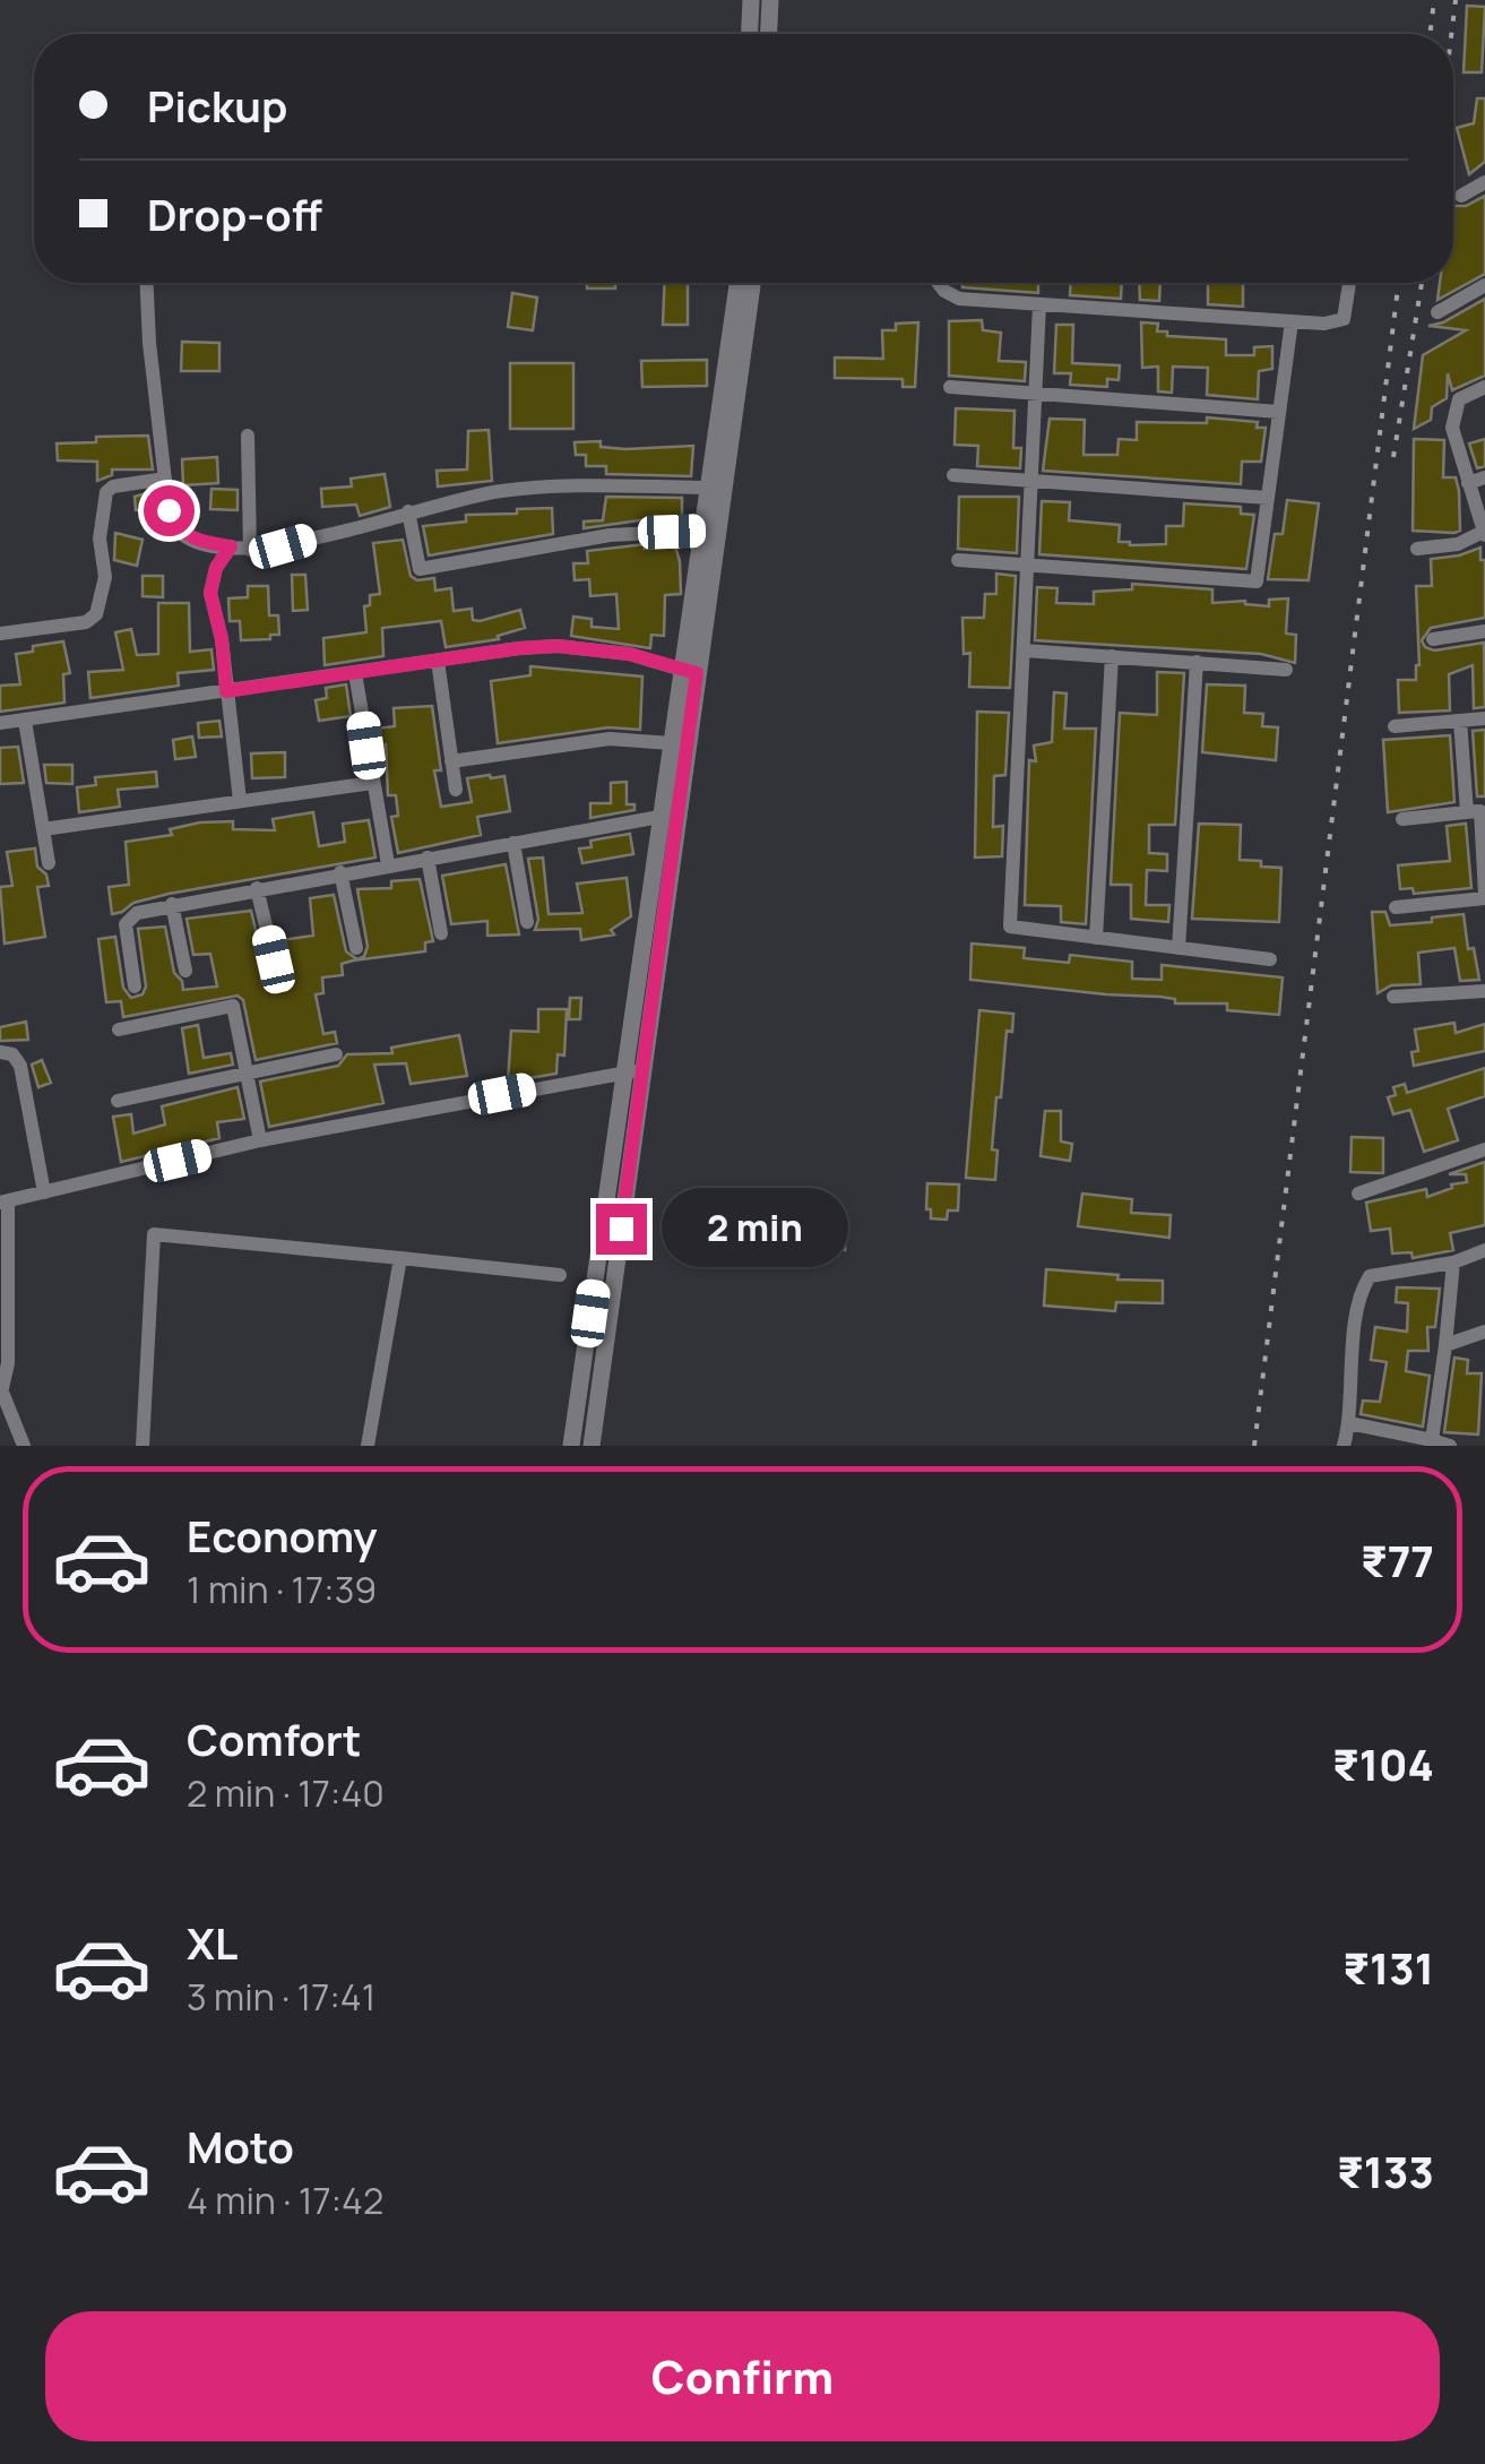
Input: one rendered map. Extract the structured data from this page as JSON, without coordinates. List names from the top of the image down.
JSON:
{
  "page": {
    "banner": ["Pickup", "Drop-off"],
    "bubble": "2 min",
    "list": [
      {
        "name": "Economy",
        "note": "1 min · 17:39",
        "value": "₹77"
      },
      {
        "name": "Comfort",
        "note": "2 min · 17:40",
        "value": "₹104"
      },
      {
        "name": "XL",
        "note": "3 min · 17:41",
        "value": "₹131"
      },
      {
        "name": "Moto",
        "note": "4 min · 17:42",
        "value": "₹133"
      }
    ],
    "buttons": "Confirm"
  }
}
